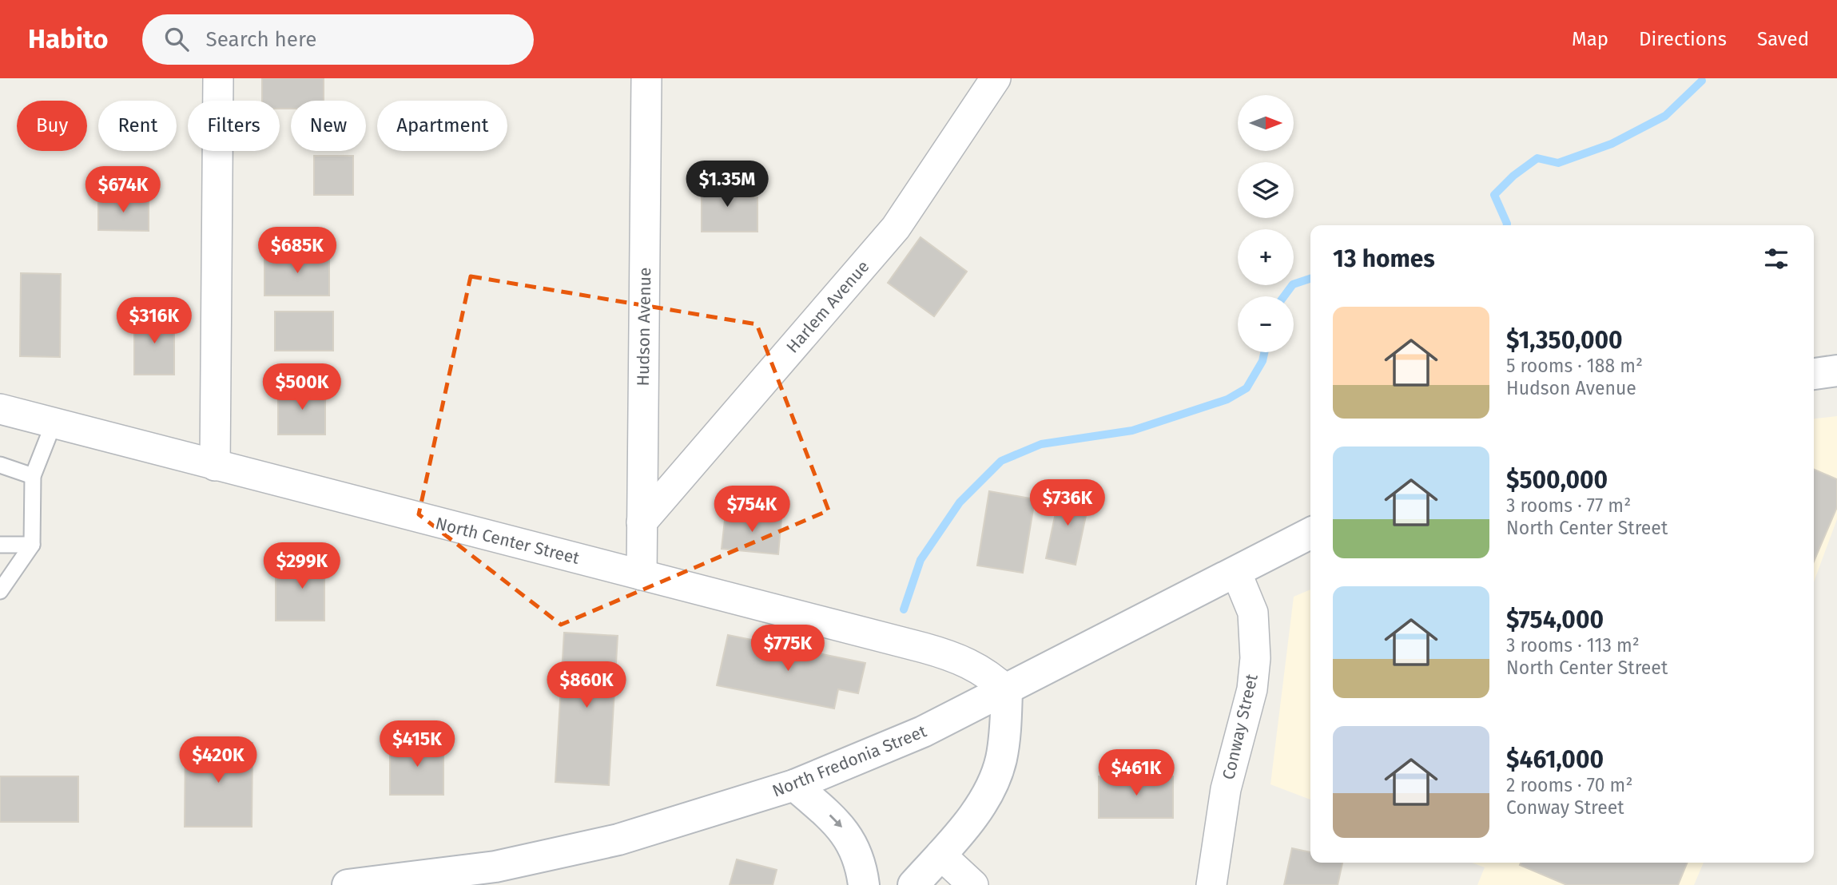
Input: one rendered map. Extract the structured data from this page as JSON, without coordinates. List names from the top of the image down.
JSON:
{
  "streets": {
    "street": [
      "Harlem Avenue",
      "Hudson Avenue",
      "North Center Street",
      "Conway Street",
      "North Fredonia Street"
    ]
  },
  "crossings": [
    ["Harlem Avenue", "Hudson Avenue"],
    ["Hudson Avenue", "North Center Street"],
    ["North Center Street", "North Fredonia Street"],
    ["Conway Street", "North Fredonia Street"]
  ],
  "north": "right",
  "page": {
    "header": "Habito",
    "search": "Search here",
    "nav": ["Map", "Directions", "Saved"],
    "map_buttons": ["+", "−"],
    "chip": [
      "Buy",
      "Rent",
      "Filters",
      "New",
      "Apartment"
    ],
    "price": [
      "$1.35M",
      "$674K",
      "$685K",
      "$316K",
      "$500K",
      "$736K",
      "$754K",
      "$299K",
      "$775K",
      "$860K",
      "$415K",
      "$420K",
      "$461K"
    ],
    "heading": "13 homes",
    "list": [
      {
        "name": "$1,350,000",
        "note": "5 rooms · 188 m² · Hudson Avenue"
      },
      {
        "name": "$500,000",
        "note": "3 rooms · 77 m² · North Center Street"
      },
      {
        "name": "$754,000",
        "note": "3 rooms · 113 m² · North Center Street"
      },
      {
        "name": "$461,000",
        "note": "2 rooms · 70 m² · Conway Street"
      }
    ]
  }
}
